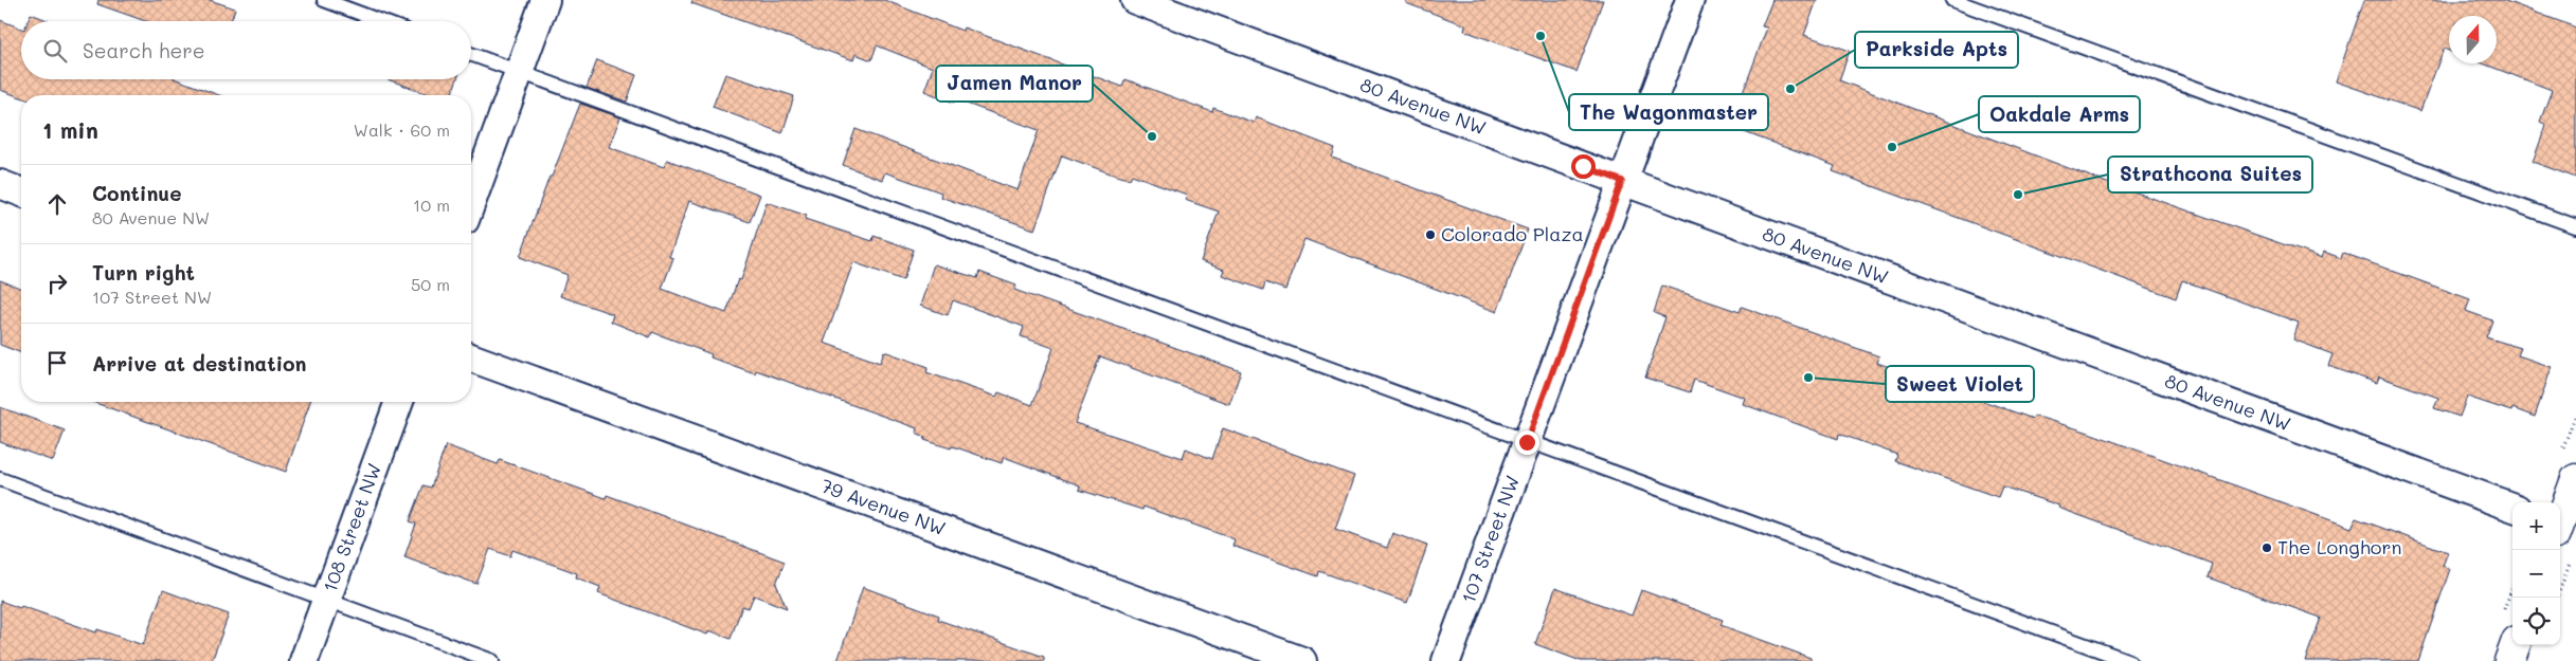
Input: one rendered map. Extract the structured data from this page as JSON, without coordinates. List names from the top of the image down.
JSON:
{
  "streets": {
    "street": [
      "80 Avenue NW",
      "79 Avenue NW",
      "108 Street NW",
      "107 Street NW"
    ]
  },
  "crossings": [
    ["80 Avenue NW", "107 Street NW"]
  ],
  "places": [
    "The Wagonmaster",
    "Parkside Apts",
    "Jamen Manor",
    "Oakdale Arms",
    "Strathcona Suites",
    "Colorado Plaza",
    "Sweet Violet",
    "The Longhorn"
  ],
  "north": "top",
  "page": {
    "search": "Search here",
    "heading": ["1 min", "Walk · 60 m"],
    "list": [
      ["Continue", "80 Avenue NW", "10 m"],
      ["Turn right", "107 Street NW", "50 m"],
      "Arrive at destination"
    ],
    "map_buttons": ["+", "−"]
  }
}
